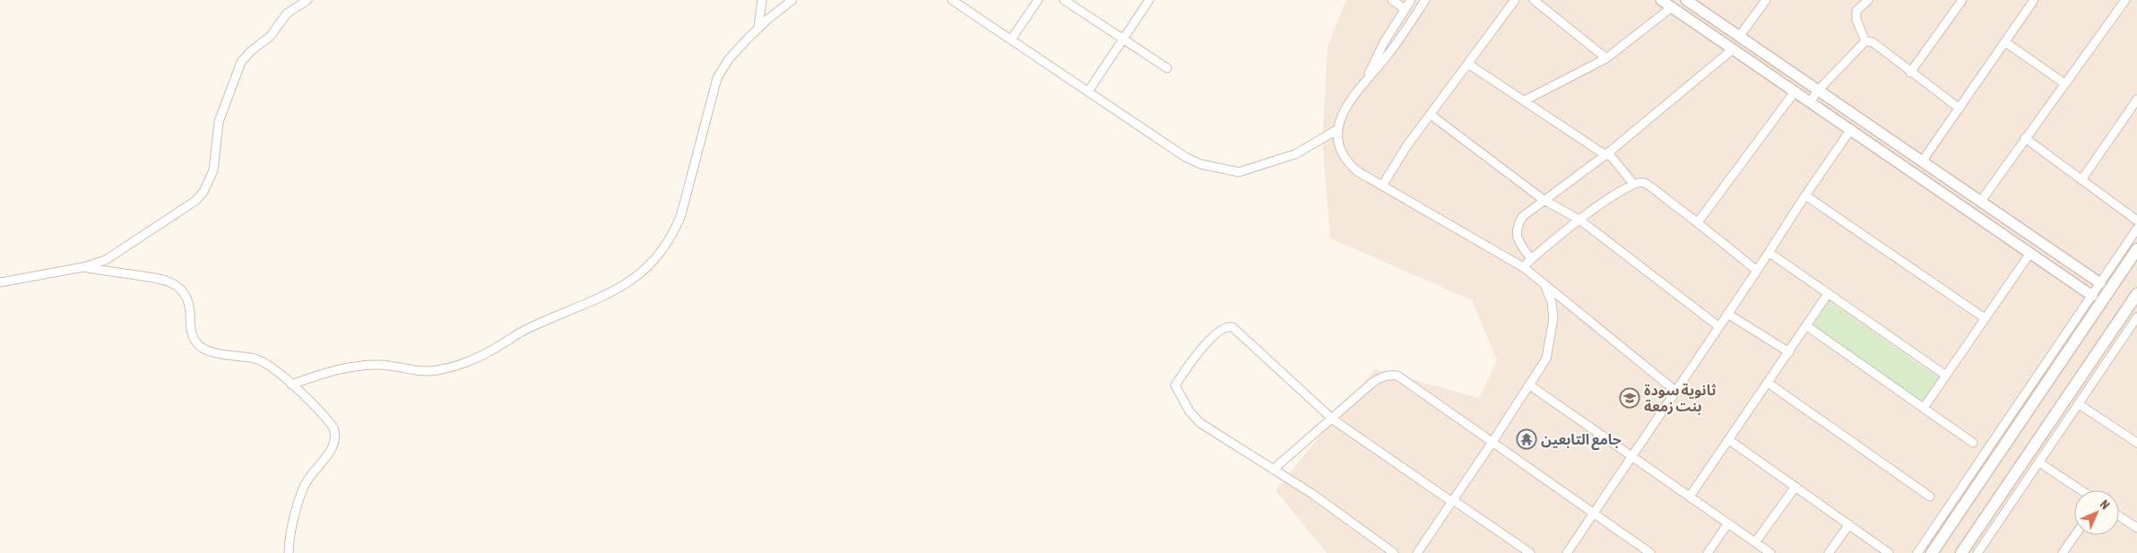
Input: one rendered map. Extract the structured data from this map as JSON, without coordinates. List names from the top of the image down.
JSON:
{
  "places": {
    "school or university": ["ثانوية سودة بنت زمعة"],
    "temple": ["جامع التابعين"]
  },
  "north": "top right"
}
